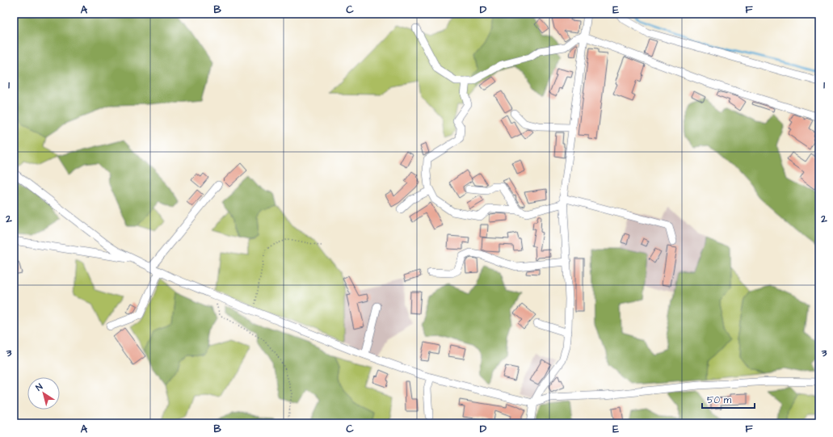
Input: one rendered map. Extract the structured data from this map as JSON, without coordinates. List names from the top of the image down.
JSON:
{
  "scale_bar": "50 m",
  "north": "top left",
  "grid": {
    "columns": [
      "A",
      "B",
      "C",
      "D",
      "E",
      "F"
    ],
    "rows": ["1", "2", "3"]
  }
}
